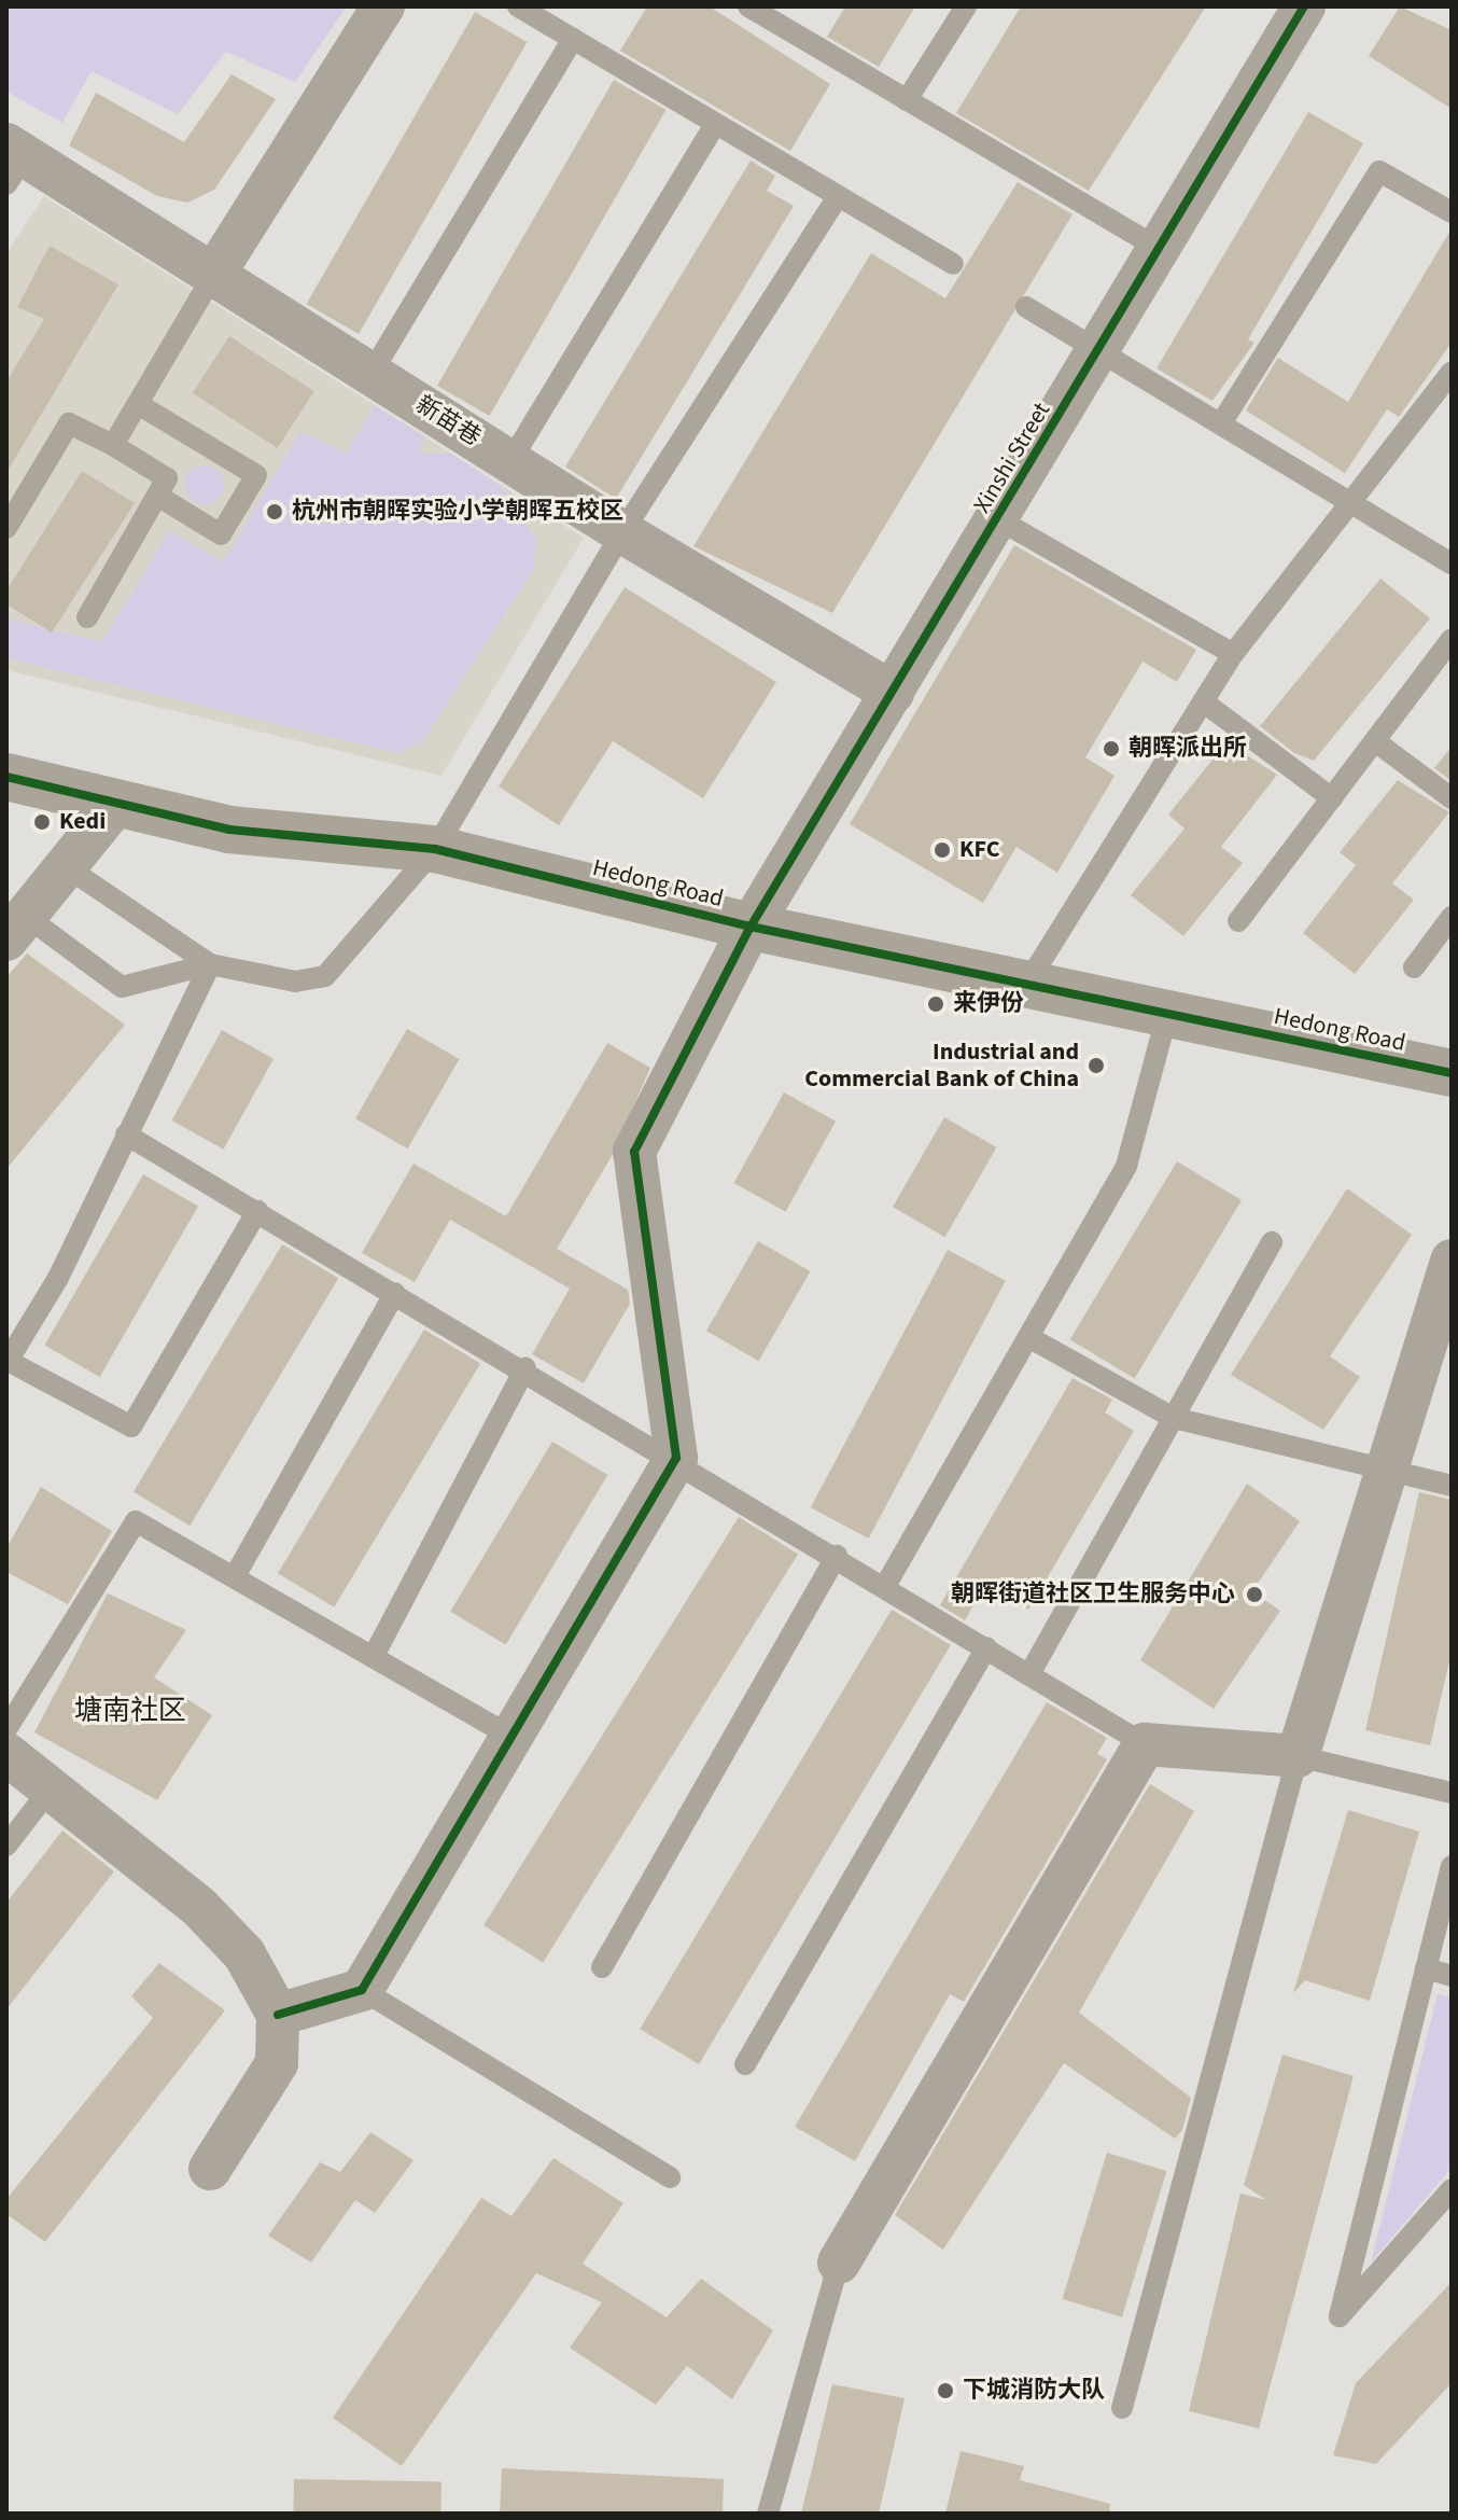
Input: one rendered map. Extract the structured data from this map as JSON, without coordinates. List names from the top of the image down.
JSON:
{
  "streets": {
    "main road": ["Hedong Road"],
    "street": ["新苗巷", "Xinshi Street"]
  },
  "crossings": [
    ["新苗巷", "Xinshi Street"],
    ["Xinshi Street", "Hedong Road"]
  ],
  "districts": ["塘南社区"],
  "places": [
    "杭州市朝晖实验小学朝晖五校区",
    "朝晖派出所",
    "Kedi",
    "KFC",
    "来伊份",
    "Industrial and Commercial Bank of China",
    "朝晖街道社区卫生服务中心",
    "下城消防大队"
  ]
}
